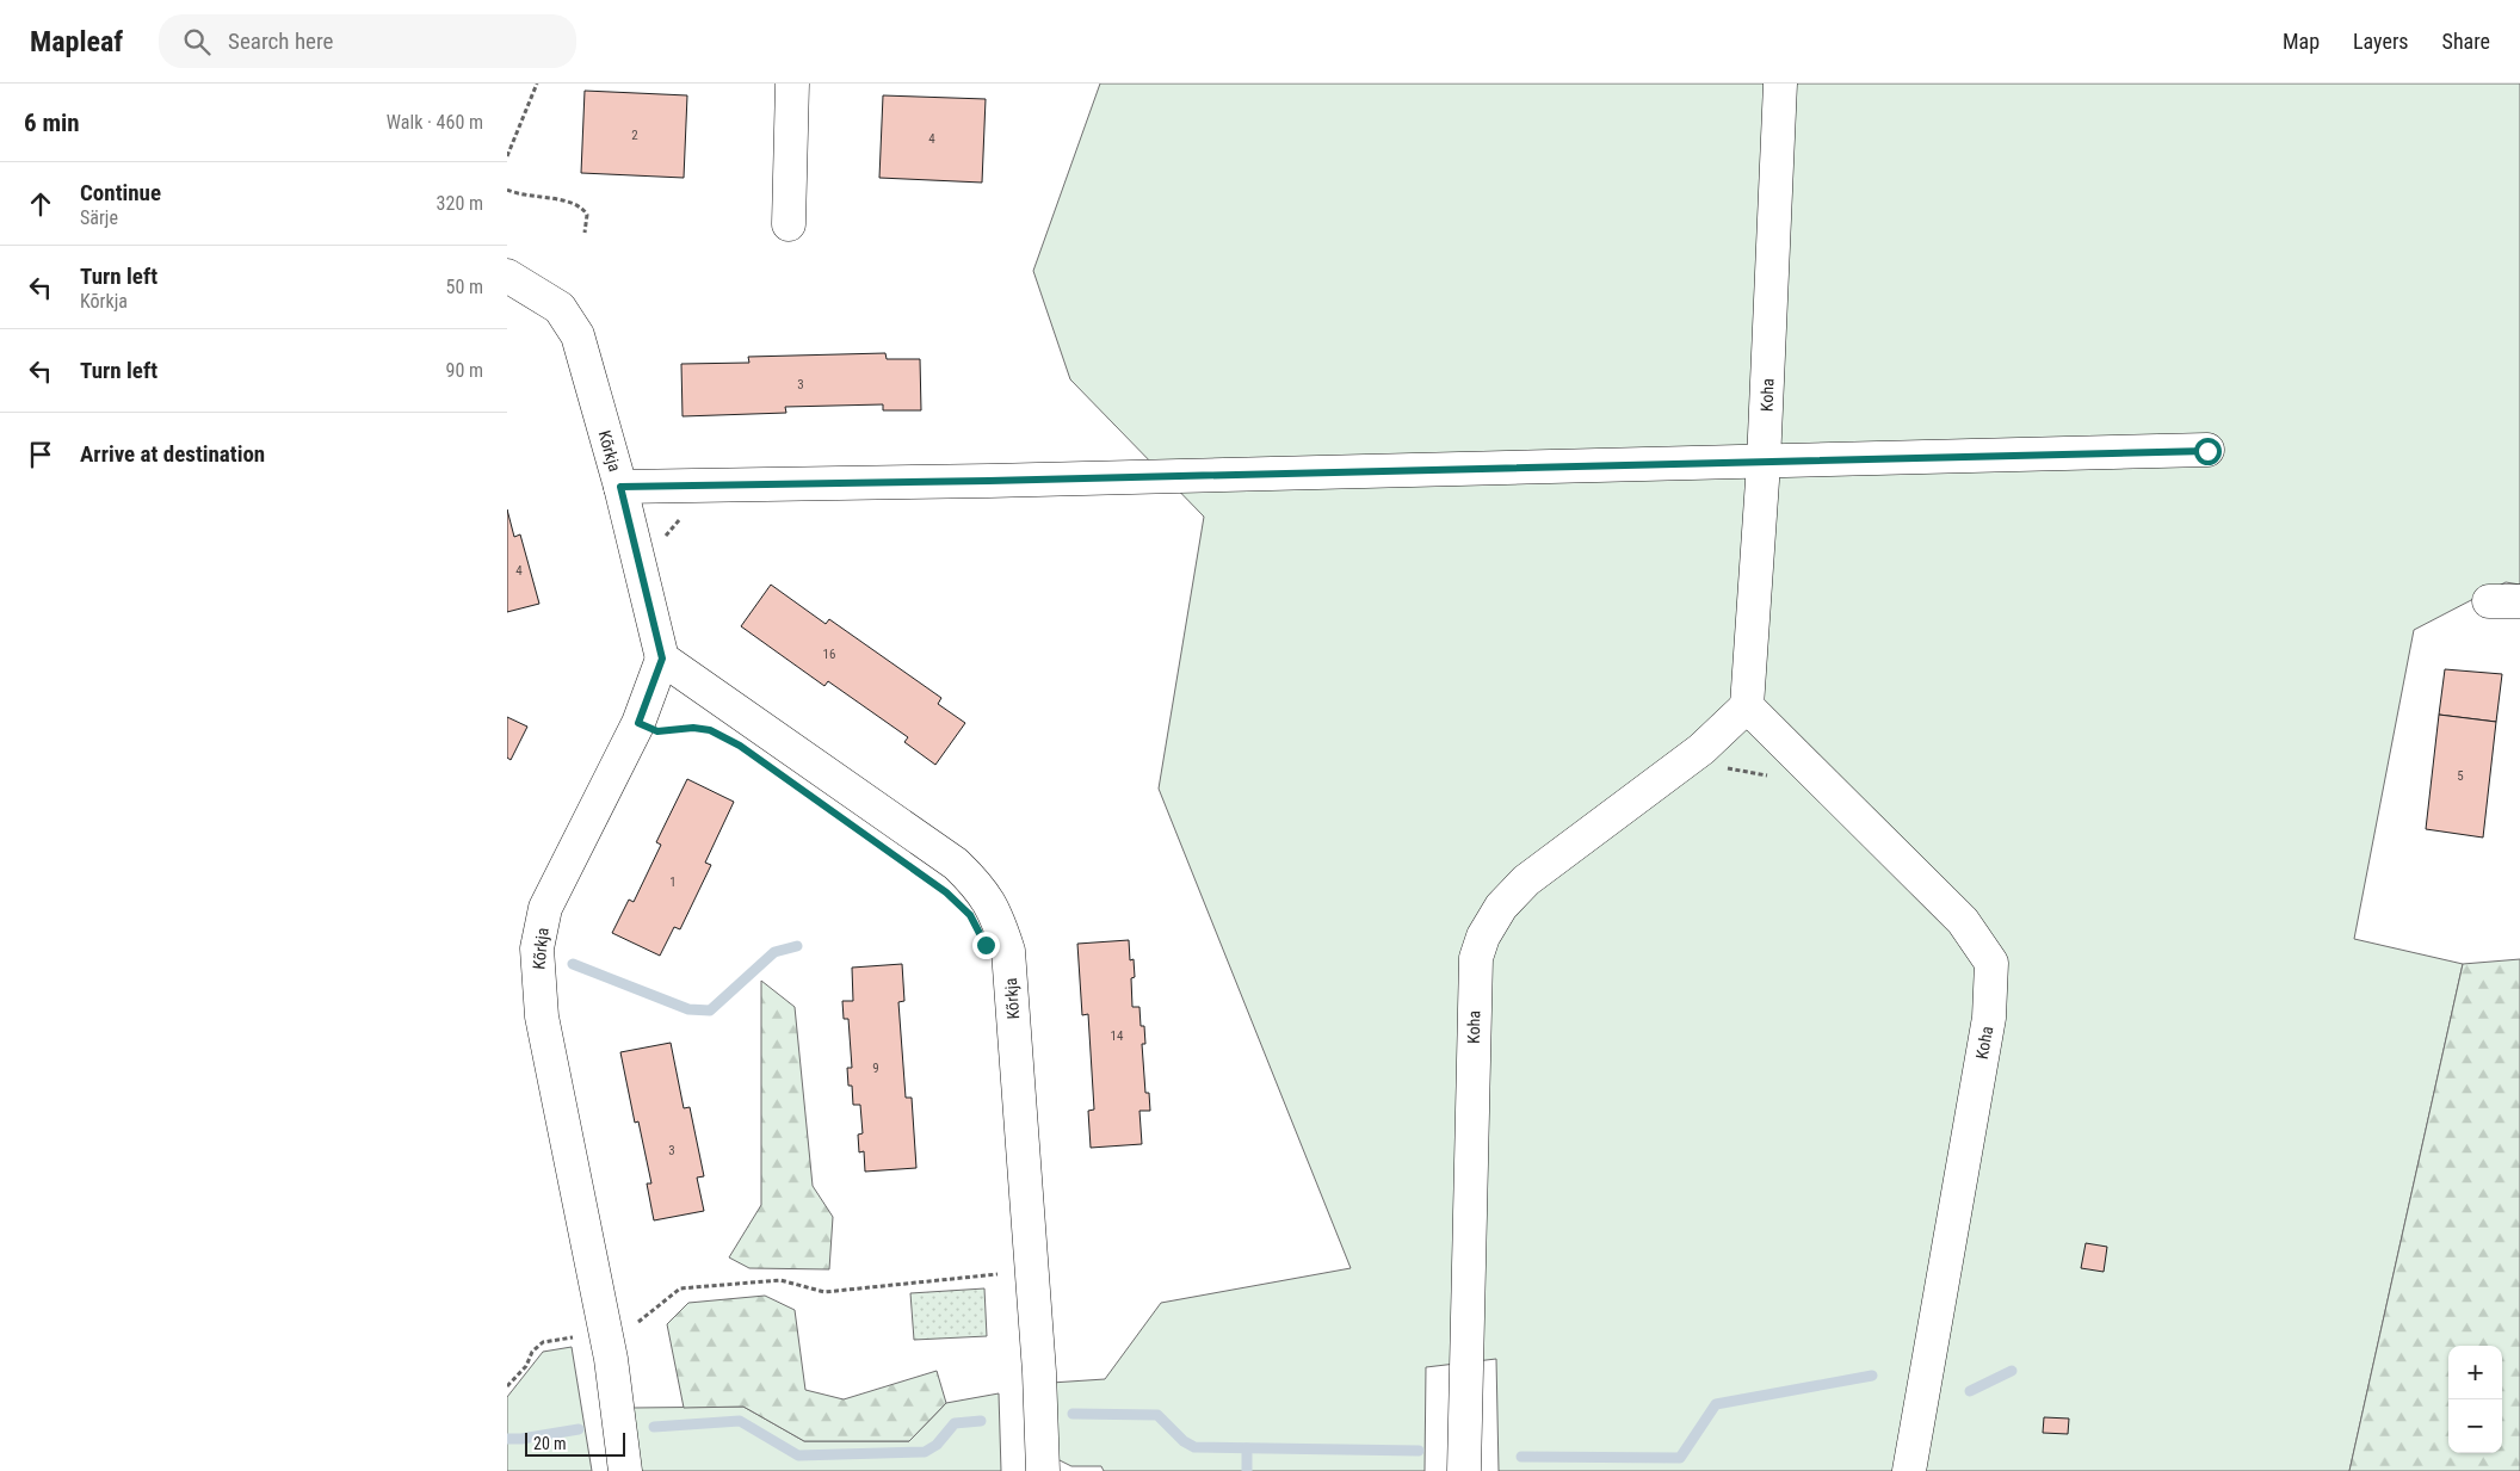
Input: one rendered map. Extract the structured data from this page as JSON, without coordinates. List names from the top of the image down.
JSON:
{
  "streets": {
    "street": ["Koha", "Kõrkja"]
  },
  "house_numbers": [
    "2",
    "4",
    "3",
    "4",
    "16",
    "5",
    "1",
    "14",
    "9",
    "3"
  ],
  "scale_bar": "20 m",
  "page": {
    "header": "Mapleaf",
    "search": "Search here",
    "nav": ["Map", "Layers", "Share"],
    "heading": ["6 min", "Walk · 460 m"],
    "list": [
      ["Continue", "Särje", "320 m"],
      ["Turn left", "Kõrkja", "50 m"],
      ["Turn left", "90 m"],
      "Arrive at destination"
    ],
    "map_buttons": ["+", "−"],
    "scale": "20 m"
  }
}
